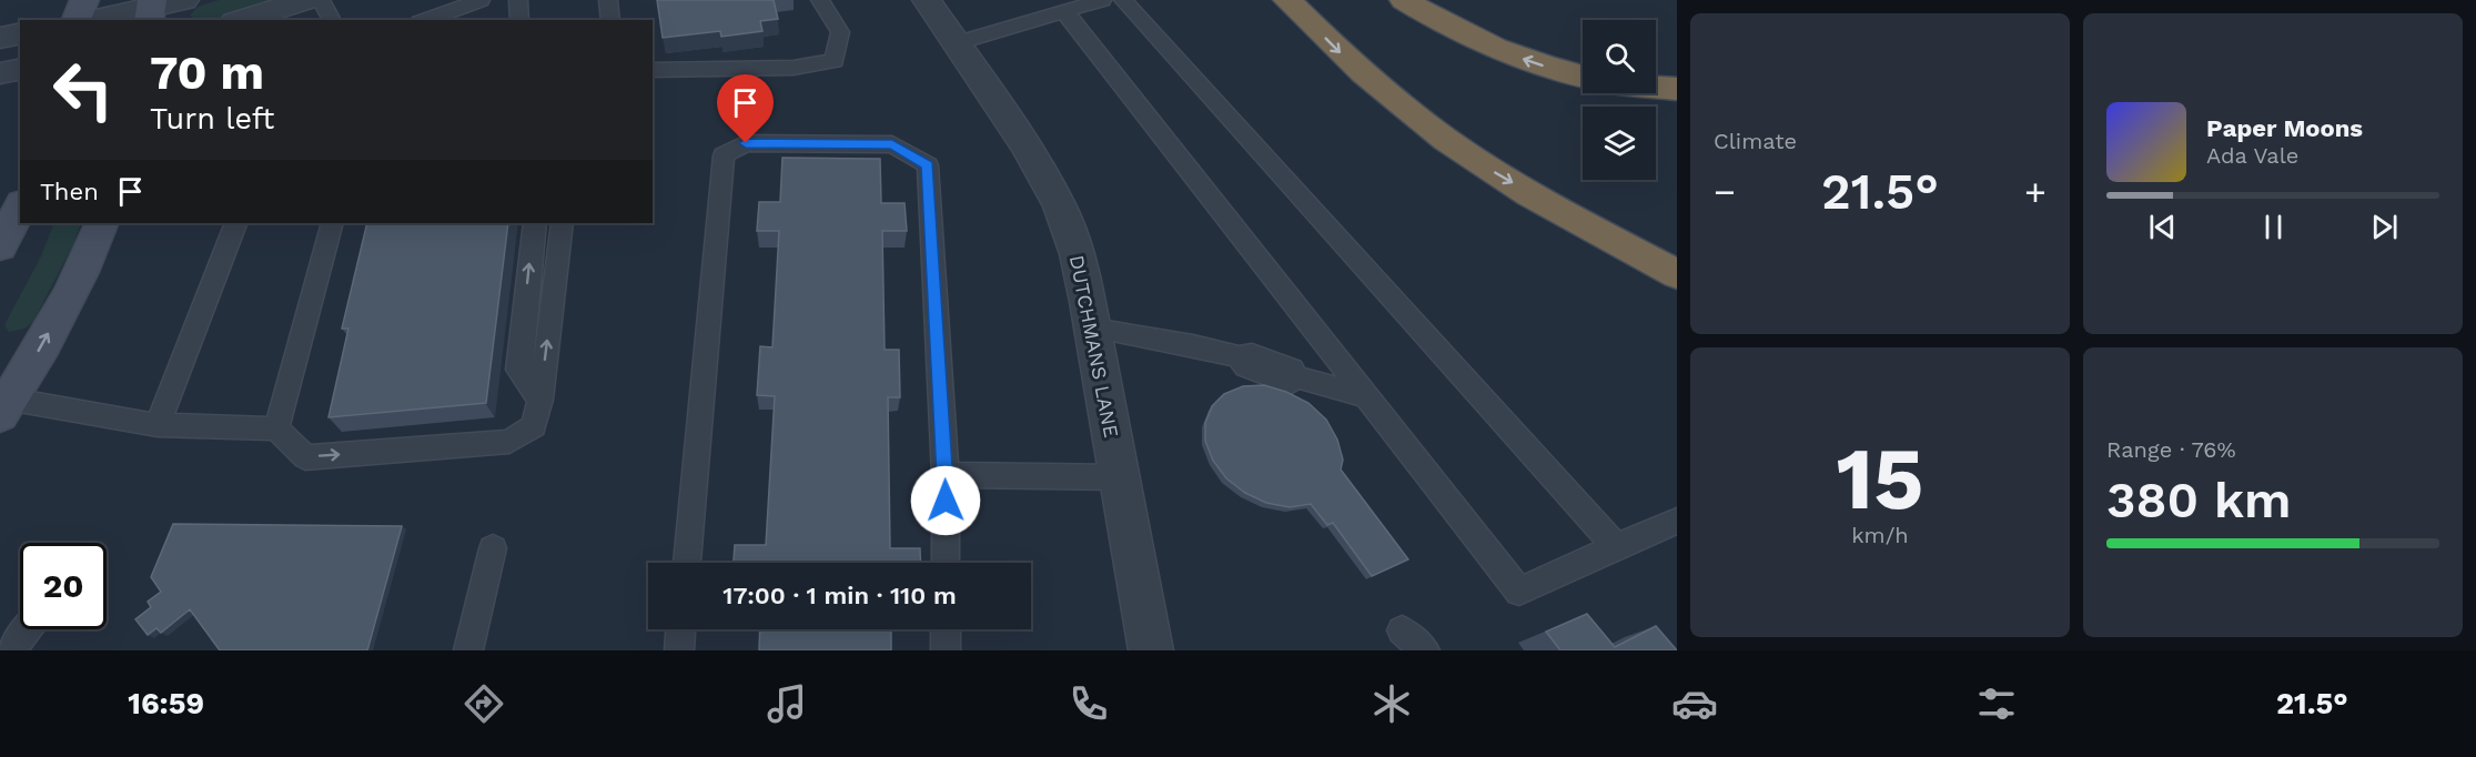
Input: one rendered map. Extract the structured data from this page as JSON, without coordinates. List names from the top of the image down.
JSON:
{
  "streets": {
    "street": ["DUTCHMANS LANE"]
  },
  "page": {
    "tile": [
      "Climate",
      ["15", "km/h"],
      ["Range · 76%", "380 km"]
    ],
    "turn": ["70 m", "Turn left"],
    "song": ["Paper Moons", "Ada Vale"],
    "then": "Then",
    "heat": ["−", "21.5°", "+"],
    "limit": "20",
    "trip": "17:00 · 1 min · 110 m",
    "tabs": ["16:59", "21.5°"]
  }
}
